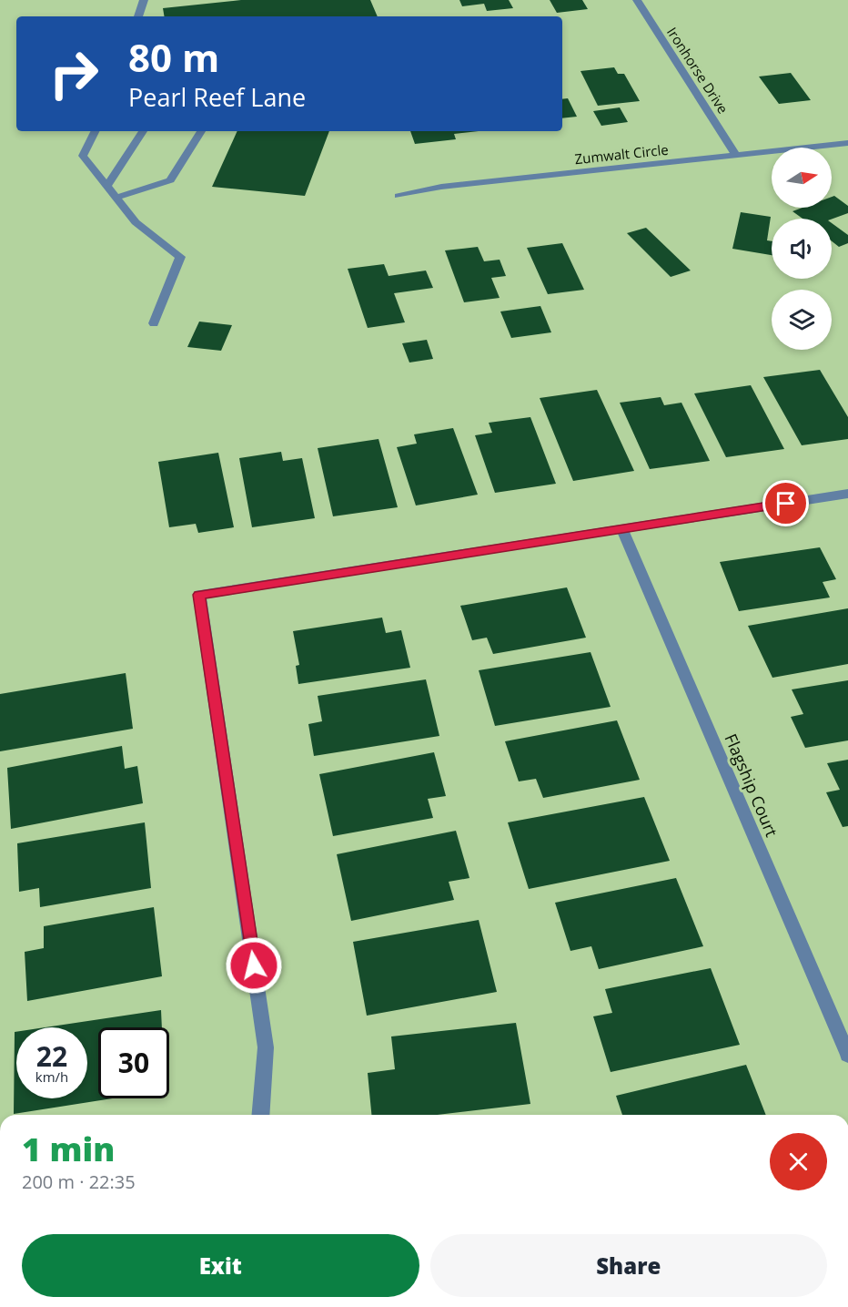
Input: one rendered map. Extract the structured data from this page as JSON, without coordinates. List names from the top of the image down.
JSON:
{
  "streets": {
    "street": ["Ironhorse Drive", "Zumwalt Circle", "Flagship Court"]
  },
  "crossings": [
    ["Ironhorse Drive", "Zumwalt Circle"]
  ],
  "north": "right",
  "page": {
    "turn": ["80 m", "Pearl Reef Lane"],
    "speed": "22 km/h",
    "limit": "30",
    "heading": ["1 min", "200 m · 22:35"],
    "buttons": ["Exit", "Share"]
  }
}
